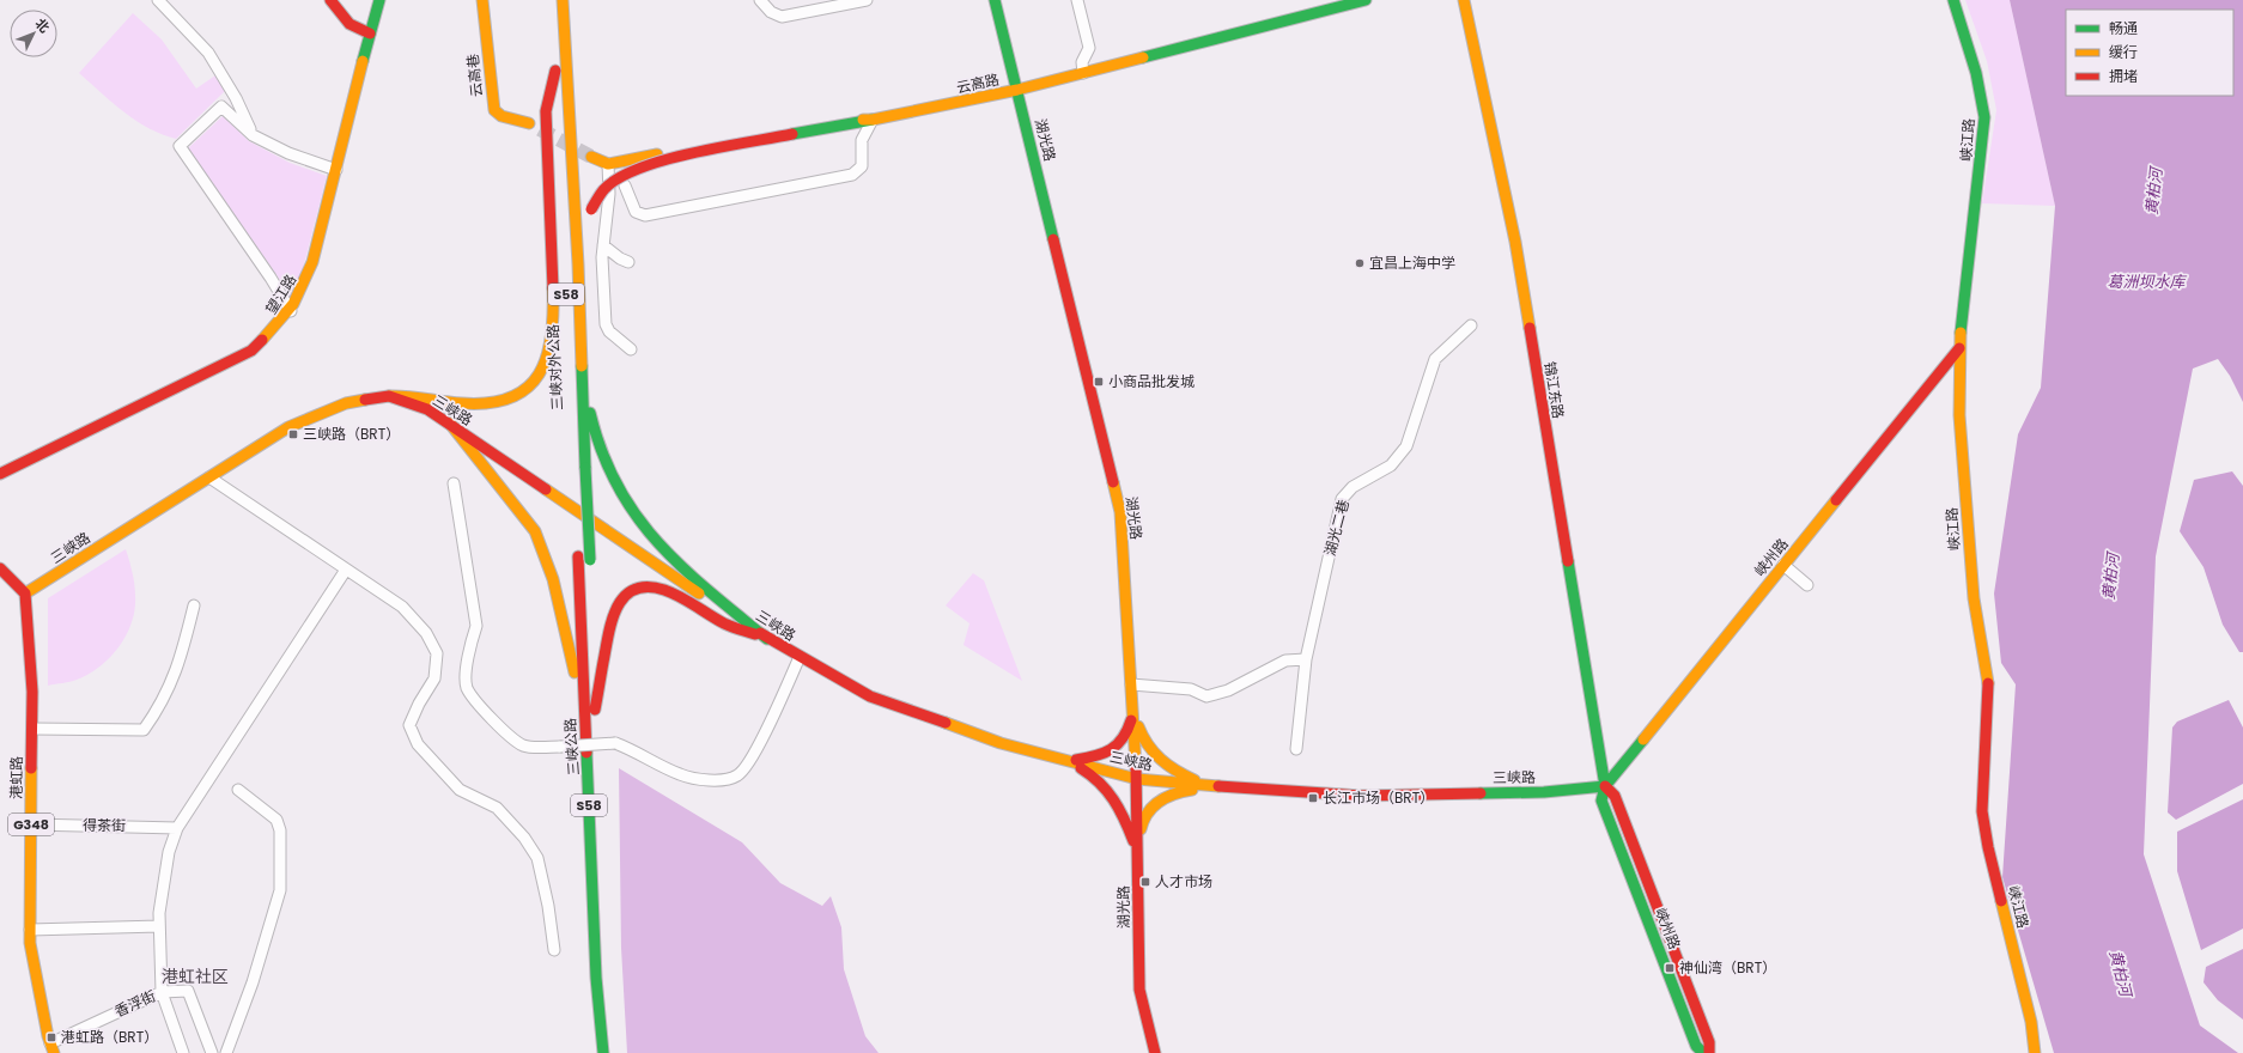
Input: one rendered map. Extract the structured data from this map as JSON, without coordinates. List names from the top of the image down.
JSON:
{
  "streets": {
    "main road": [
      "云高巷",
      "云高路",
      "湖光路",
      "峡江路",
      "望江路",
      "S58",
      "三峡对外公路",
      "锦江东路",
      "三峡路",
      "峡州路",
      "三峡公路",
      "港虹路",
      "G348"
    ],
    "street": ["湖光二巷", "得茶街", "香浮街"]
  },
  "crossings": [
    ["云高路", "湖光路"],
    ["湖光路", "三峡路"],
    ["峡江路", "峡州路"],
    ["S58", "三峡对外公路"],
    ["S58", "三峡公路"],
    ["三峡对外公路", "三峡公路"],
    ["锦江东路", "三峡路"],
    ["锦江东路", "峡州路"],
    ["三峡路", "峡州路"],
    ["三峡路", "港虹路"],
    ["港虹路", "得茶街"],
    ["港虹路", "香浮街"]
  ],
  "districts": ["港虹社区"],
  "water": ["黄柏河", "葛洲坝水库"],
  "places": {
    "other": ["宜昌上海中学"],
    "transit": [
      "小商品批发城",
      "三峡路（BRT）",
      "长江市场（BRT）",
      "人才市场",
      "神仙湾（BRT）",
      "港虹路（BRT）"
    ]
  },
  "legend": ["畅通", "缓行", "拥堵"],
  "north": "top right"
}
